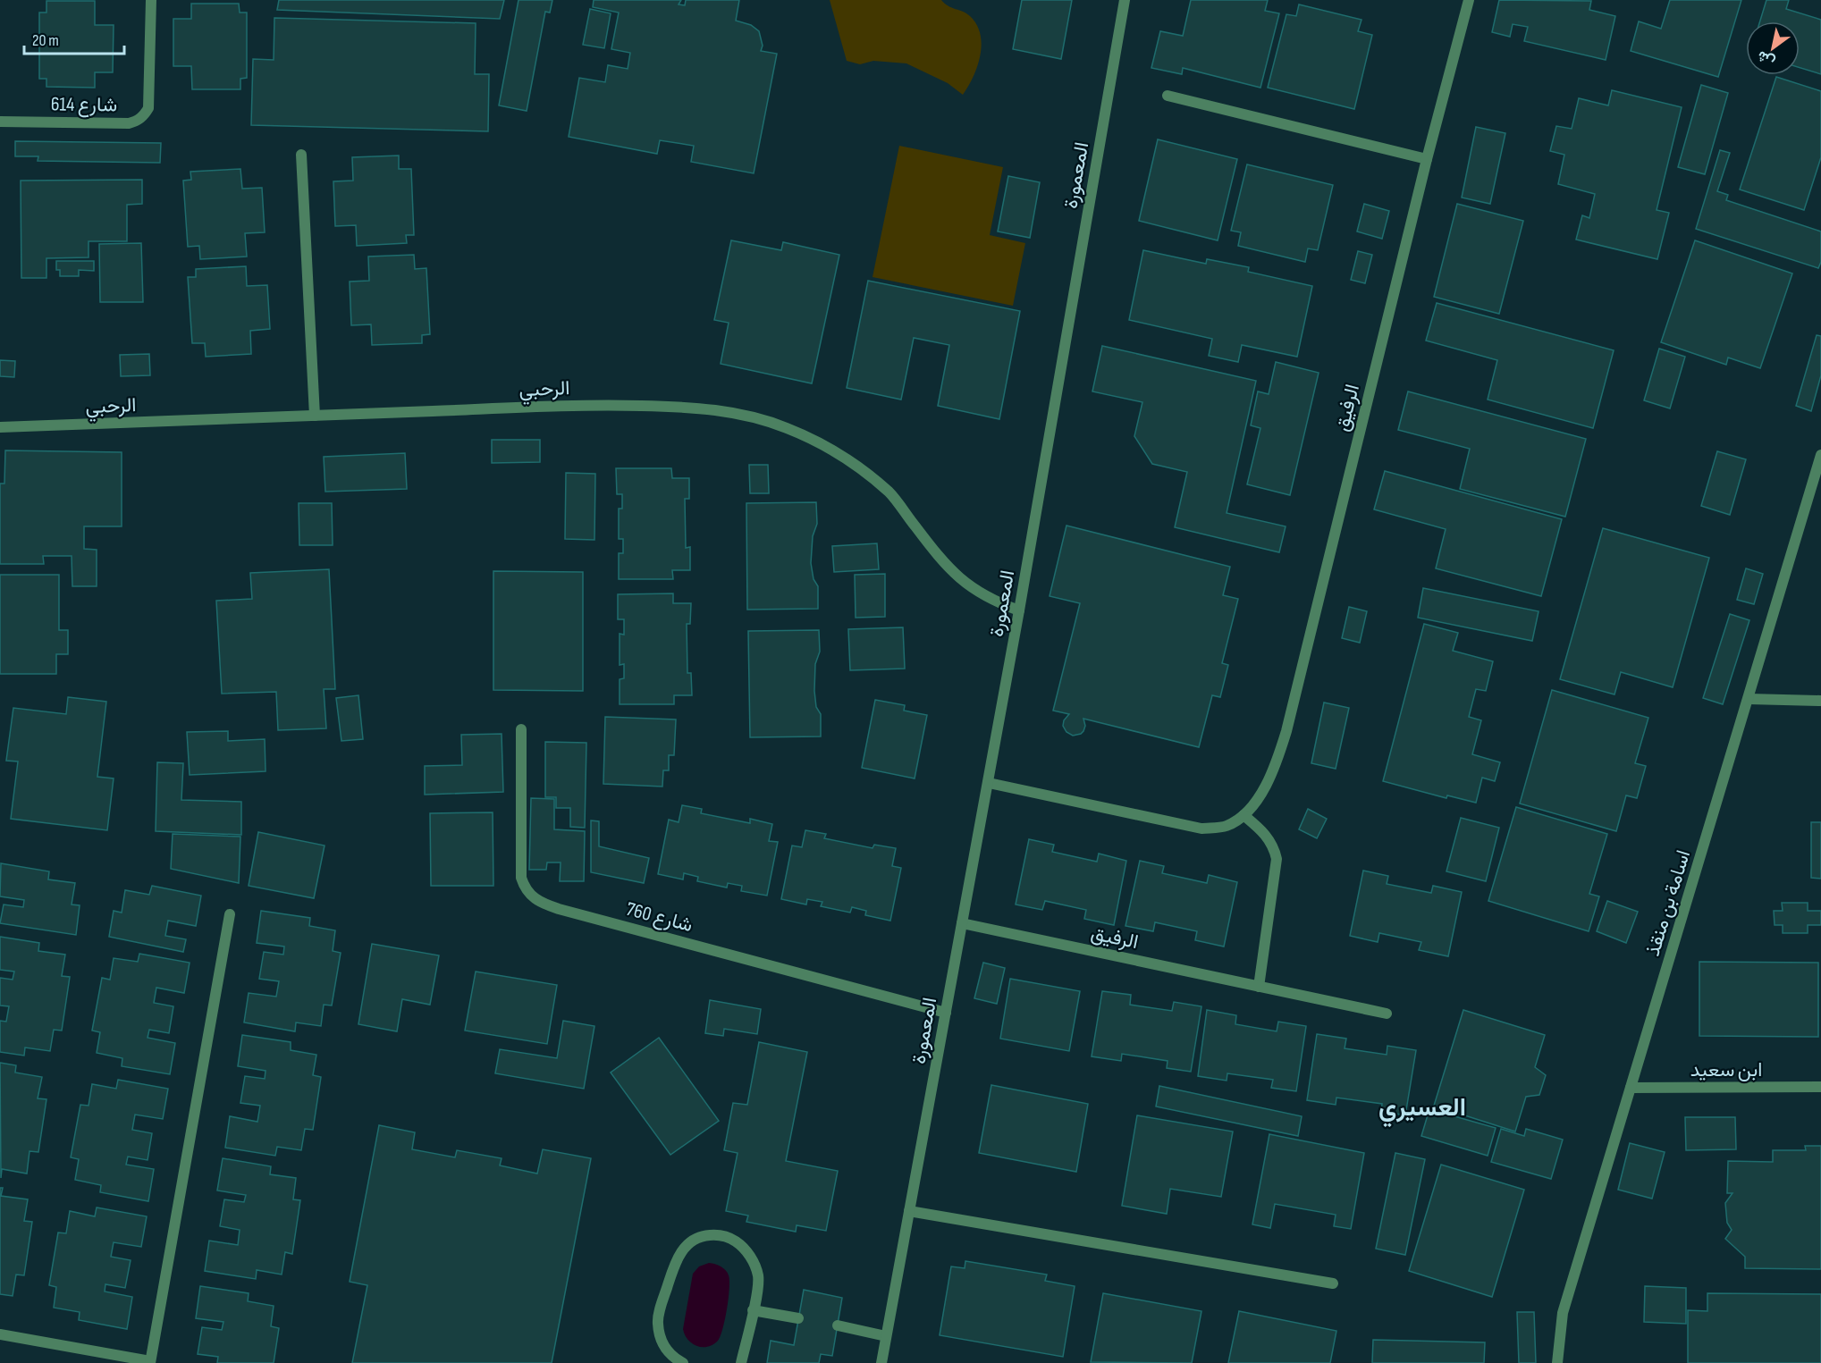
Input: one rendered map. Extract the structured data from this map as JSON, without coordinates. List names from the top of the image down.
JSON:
{
  "streets": {
    "street": [
      "شارع 614",
      "المعمورة",
      "الرحبي",
      "الرفيق",
      "اسامة بن منقذ",
      "شارع 760",
      "ابن سعيد"
    ]
  },
  "crossings": [
    ["المعمورة", "الرحبي"],
    ["المعمورة", "الرفيق"],
    ["المعمورة", "شارع 760"],
    ["اسامة بن منقذ", "ابن سعيد"]
  ],
  "districts": ["العسيري"],
  "scale_bar": "20 m",
  "north": "bottom left"
}
